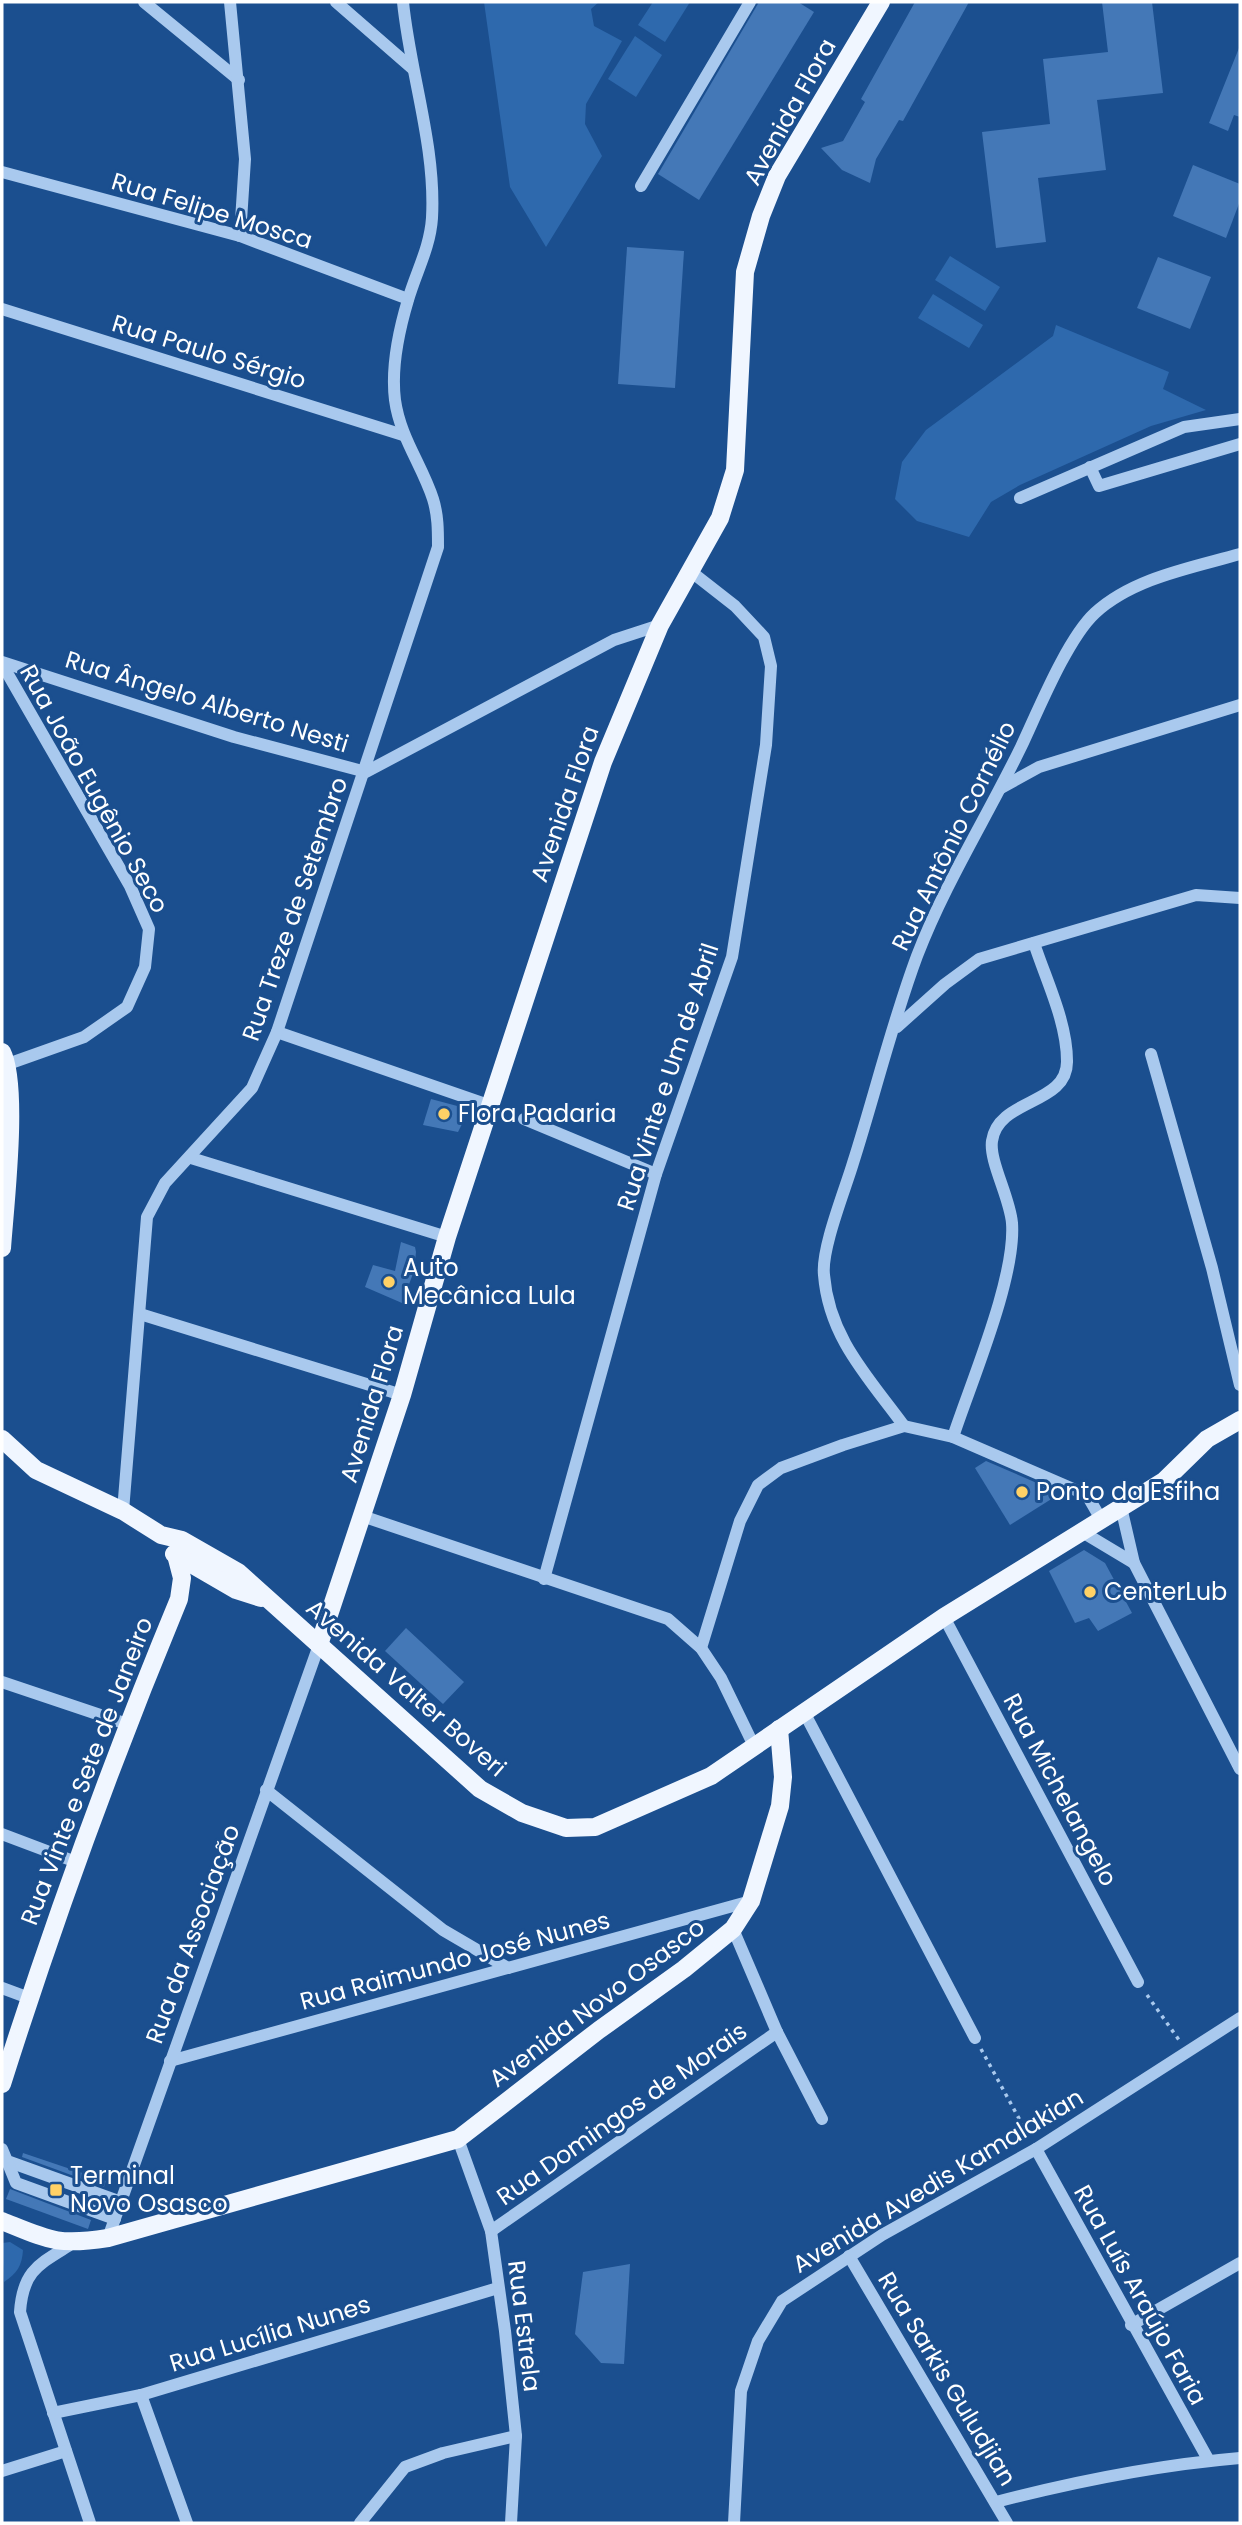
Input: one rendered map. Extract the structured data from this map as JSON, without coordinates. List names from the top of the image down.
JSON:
{
  "streets": {
    "main road": [
      "Avenida Flora",
      "Avenida Valter Boveri",
      "Rua Vinte e Sete de Janeiro",
      "Avenida Novo Osasco"
    ],
    "street": [
      "Rua Felipe Mosca",
      "Rua Paulo Sérgio",
      "Rua Ângelo Alberto Nesti",
      "Rua João Eugênio Seco",
      "Rua Antônio Cornélio",
      "Rua Treze de Setembro",
      "Rua Vinte e Um de Abril",
      "Rua Michelangelo",
      "Rua da Associação",
      "Rua Raimundo José Nunes",
      "Rua Domingos de Morais",
      "Avenida Avedis Kamalakian",
      "Rua Luís Araújo Faria",
      "Rua Estrela",
      "Rua Lucília Nunes",
      "Rua Sarkis Guludjian"
    ]
  },
  "crossings": [
    ["Avenida Flora", "Rua Ângelo Alberto Nesti"],
    ["Avenida Flora", "Rua Vinte e Um de Abril"],
    ["Avenida Flora", "Avenida Valter Boveri"],
    ["Avenida Flora", "Rua da Associação"],
    ["Rua Felipe Mosca", "Rua Treze de Setembro"],
    ["Rua Paulo Sérgio", "Rua Treze de Setembro"],
    ["Rua Ângelo Alberto Nesti", "Rua João Eugênio Seco"],
    ["Rua Ângelo Alberto Nesti", "Rua Treze de Setembro"],
    ["Rua Treze de Setembro", "Avenida Valter Boveri"],
    ["Avenida Valter Boveri", "Rua Vinte e Sete de Janeiro"],
    ["Avenida Valter Boveri", "Rua da Associação"],
    ["Avenida Valter Boveri", "Avenida Novo Osasco"],
    ["Rua da Associação", "Rua Raimundo José Nunes"],
    ["Rua da Associação", "Avenida Novo Osasco"],
    ["Rua Raimundo José Nunes", "Avenida Novo Osasco"],
    ["Avenida Novo Osasco", "Rua Estrela"],
    ["Rua Domingos de Morais", "Rua Estrela"],
    ["Avenida Avedis Kamalakian", "Rua Luís Araújo Faria"],
    ["Avenida Avedis Kamalakian", "Rua Sarkis Guludjian"],
    ["Rua Estrela", "Rua Lucília Nunes"]
  ],
  "places": {
    "other": [
      "Flora Padaria",
      "Auto Mecânica Lula",
      "Ponto da Esfiha",
      "CenterLub"
    ],
    "transit": ["Terminal Novo Osasco"]
  }
}
